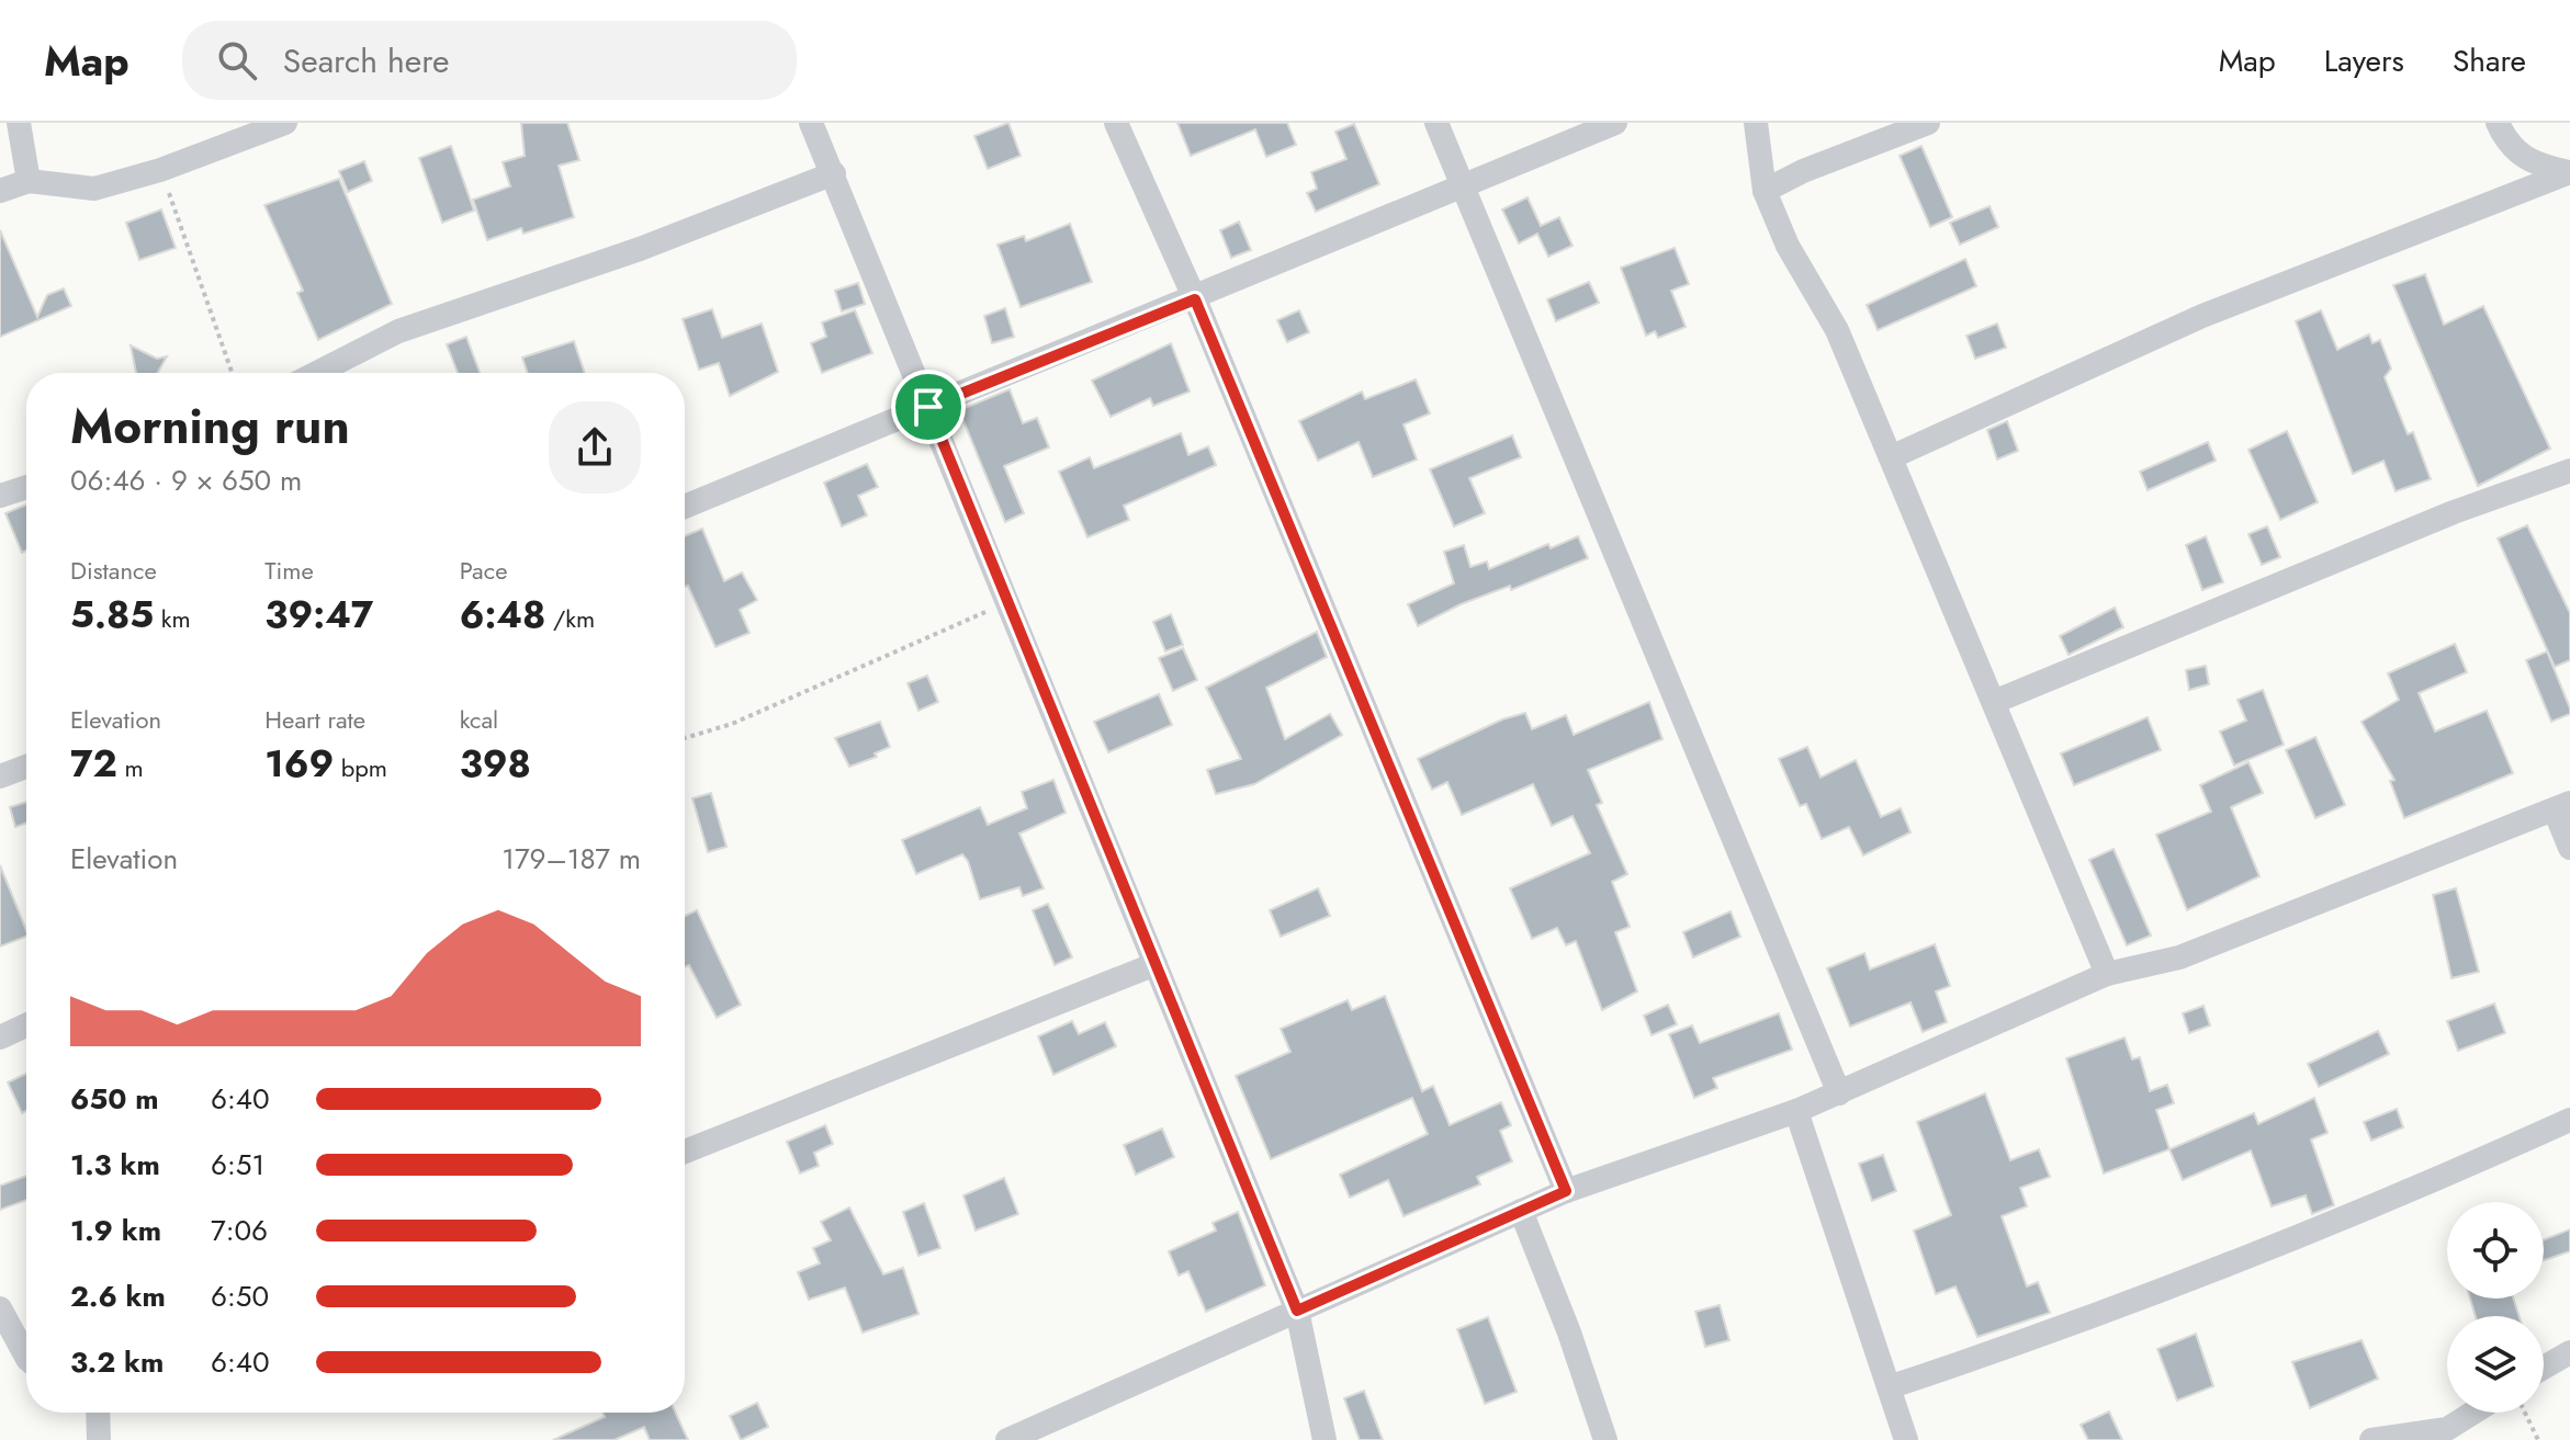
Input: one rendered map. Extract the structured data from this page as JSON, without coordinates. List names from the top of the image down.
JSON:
{
  "page": {
    "header": "Map",
    "search": "Search here",
    "nav": ["Map", "Layers", "Share"],
    "heading": ["Morning run", "06:46 · 9 × 650 m"],
    "stats": [
      ["Distance", "5.85 km"],
      ["Time", "39:47"],
      ["Pace", "6:48 /km"],
      ["Elevation", "72 m"],
      ["Heart rate", "169 bpm"],
      ["kcal", "398"]
    ],
    "chart": ["Elevation", "179–187 m"],
    "list": [
      {
        "name": "650 m",
        "note": "6:40"
      },
      {
        "name": "1.3 km",
        "note": "6:51"
      },
      {
        "name": "1.9 km",
        "note": "7:06"
      },
      {
        "name": "2.6 km",
        "note": "6:50"
      },
      {
        "name": "3.2 km",
        "note": "6:40"
      }
    ]
  }
}
